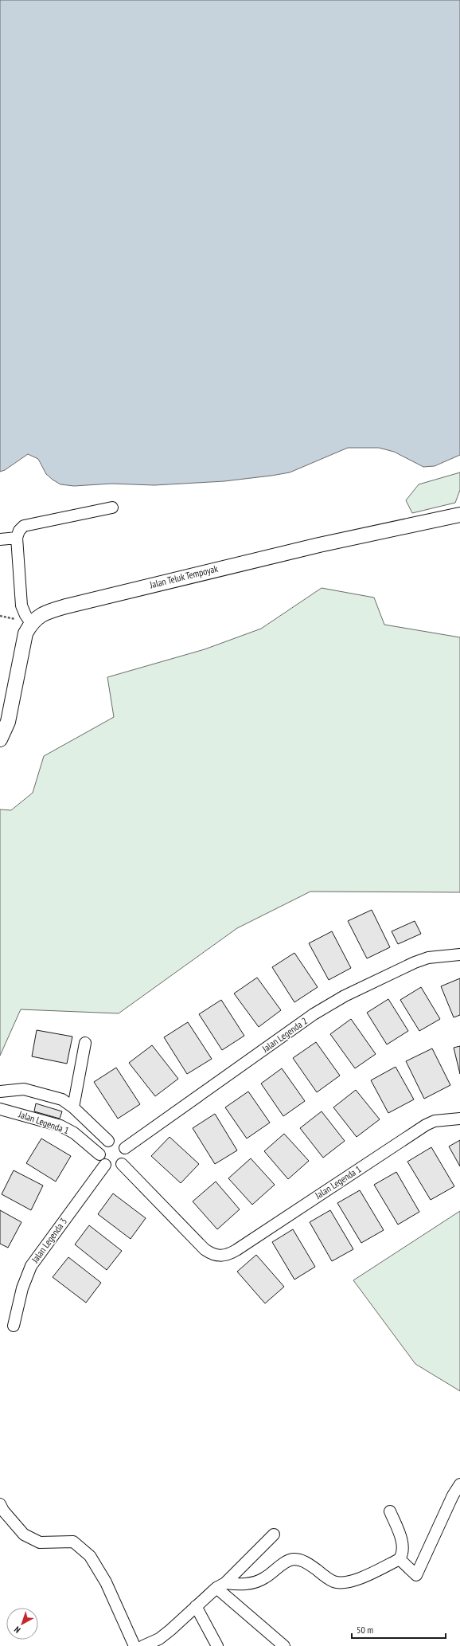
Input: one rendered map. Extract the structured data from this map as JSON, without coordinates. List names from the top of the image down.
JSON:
{
  "streets": {
    "street": [
      "Jalan Teluk Tempoyak",
      "Jalan Legenda 2",
      "Jalan Legenda 1",
      "Jalan Legenda 3"
    ]
  },
  "crossings": [
    ["Jalan Legenda 2", "Jalan Legenda 1"],
    ["Jalan Legenda 2", "Jalan Legenda 3"],
    ["Jalan Legenda 1", "Jalan Legenda 3"]
  ],
  "scale_bar": "50 m",
  "north": "bottom left"
}
